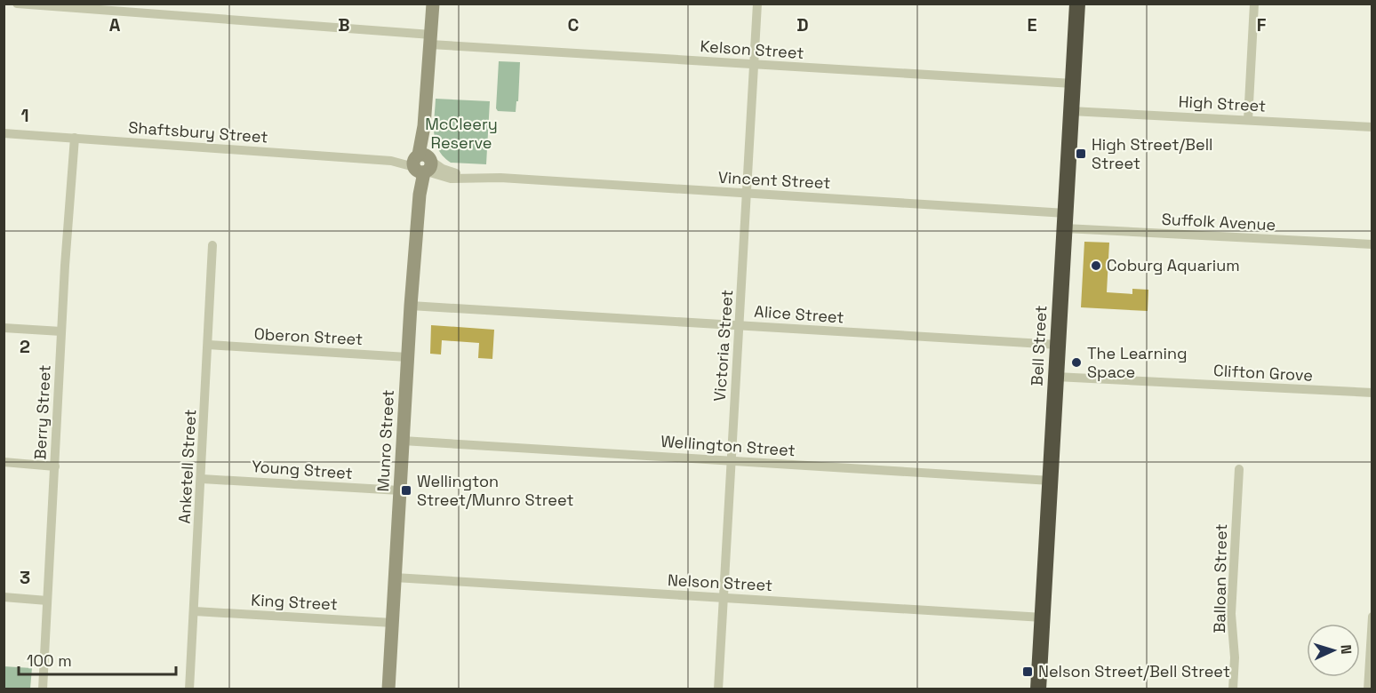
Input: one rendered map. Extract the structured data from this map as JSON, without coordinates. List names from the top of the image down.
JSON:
{
  "streets": {
    "highway": ["Bell Street"],
    "street": [
      "Kelson Street",
      "High Street",
      "Shaftsbury Street",
      "Vincent Street",
      "Suffolk Avenue",
      "Alice Street",
      "Oberon Street",
      "Victoria Street",
      "Clifton Grove",
      "Berry Street",
      "Munro Street",
      "Wellington Street",
      "Anketell Street",
      "Young Street",
      "Balloan Street",
      "Nelson Street",
      "King Street"
    ]
  },
  "crossings": [
    ["Kelson Street", "Victoria Street"],
    ["Kelson Street", "Bell Street"],
    ["Kelson Street", "Munro Street"],
    ["High Street", "Bell Street"],
    ["Shaftsbury Street", "Vincent Street"],
    ["Shaftsbury Street", "Berry Street"],
    ["Shaftsbury Street", "Munro Street"],
    ["Vincent Street", "Suffolk Avenue"],
    ["Vincent Street", "Victoria Street"],
    ["Vincent Street", "Bell Street"],
    ["Vincent Street", "Munro Street"],
    ["Suffolk Avenue", "Bell Street"],
    ["Alice Street", "Victoria Street"],
    ["Alice Street", "Bell Street"],
    ["Alice Street", "Munro Street"],
    ["Oberon Street", "Munro Street"],
    ["Oberon Street", "Anketell Street"],
    ["Victoria Street", "Wellington Street"],
    ["Victoria Street", "Nelson Street"],
    ["Bell Street", "Clifton Grove"],
    ["Bell Street", "Wellington Street"],
    ["Bell Street", "Nelson Street"],
    ["Munro Street", "Wellington Street"],
    ["Munro Street", "Young Street"],
    ["Munro Street", "Nelson Street"],
    ["Munro Street", "King Street"],
    ["Anketell Street", "Young Street"],
    ["Anketell Street", "King Street"]
  ],
  "parks": ["McCleery Reserve"],
  "places": {
    "transit": ["High Street/Bell Street", "Wellington Street/Munro Street", "Nelson Street/Bell Street"],
    "other": ["Coburg Aquarium", "The Learning Space"]
  },
  "scale_bar": "100 m",
  "north": "right",
  "grid": {
    "columns": [
      "A",
      "B",
      "C",
      "D",
      "E",
      "F"
    ],
    "rows": ["1", "2", "3"]
  }
}
